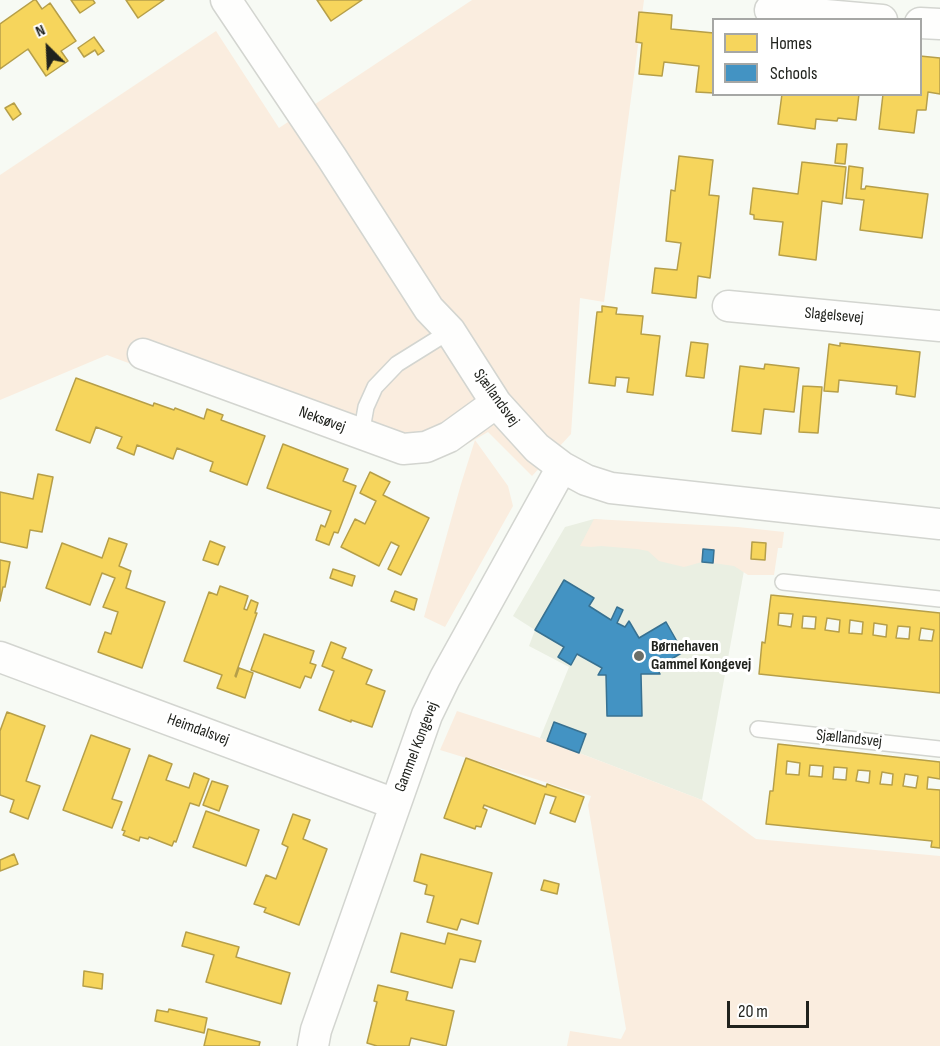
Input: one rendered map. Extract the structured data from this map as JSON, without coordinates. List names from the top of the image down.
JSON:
{
  "streets": {
    "street": [
      "Slagelsevej",
      "Sjællandsvej",
      "Neksøvej",
      "Heimdalsvej",
      "Gammel Kongevej"
    ]
  },
  "crossings": [
    ["Sjællandsvej", "Neksøvej"],
    ["Sjællandsvej", "Gammel Kongevej"],
    ["Heimdalsvej", "Gammel Kongevej"]
  ],
  "places": ["Børnehaven Gammel Kongevej"],
  "legend": ["Homes", "Schools"],
  "scale_bar": "20 m",
  "north": "top left"
}
